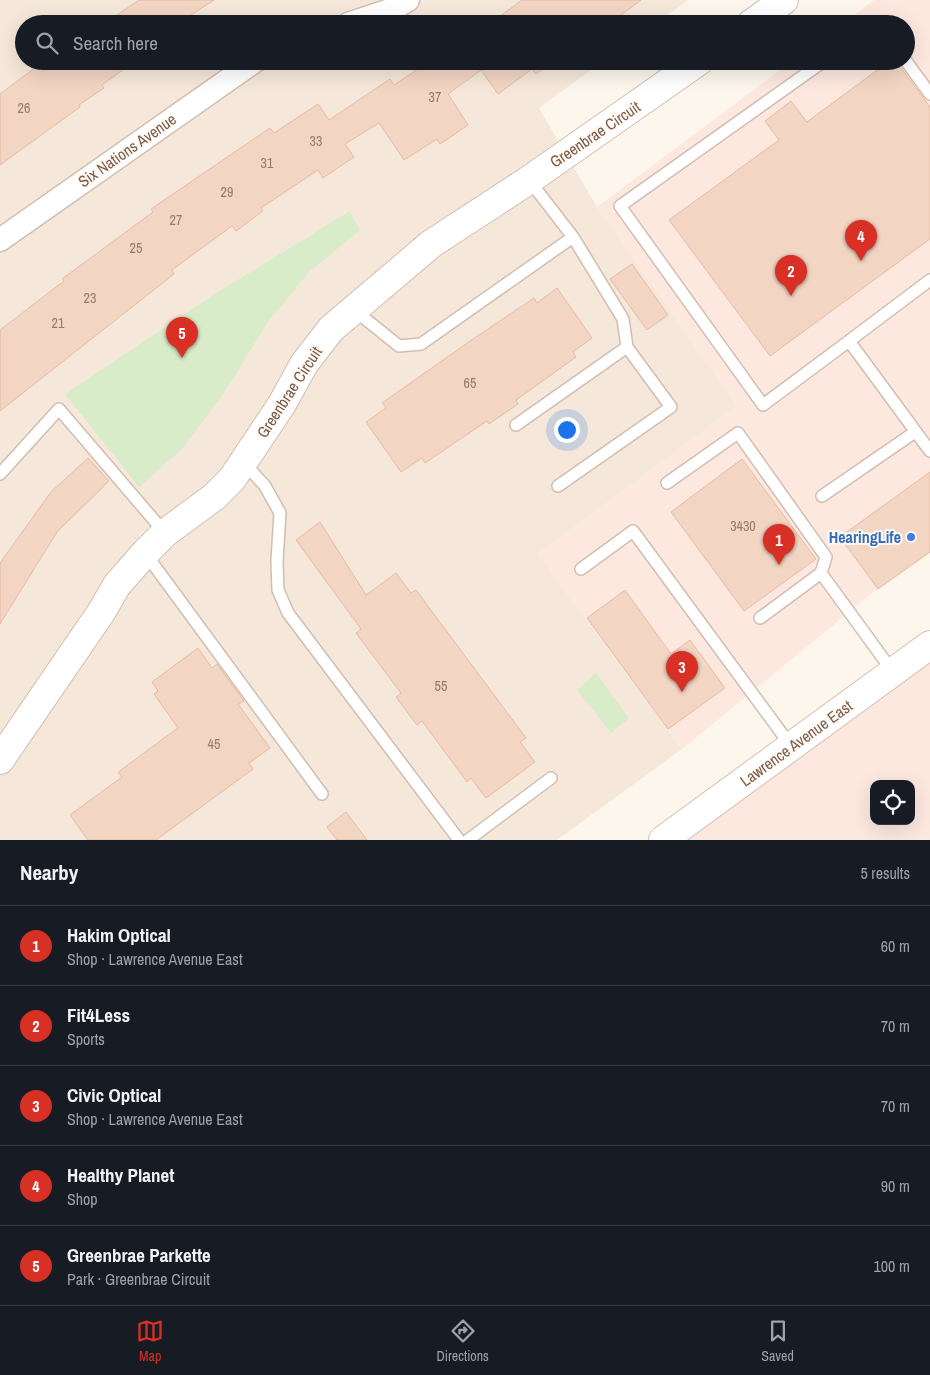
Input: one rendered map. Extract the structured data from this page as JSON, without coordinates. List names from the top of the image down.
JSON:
{
  "streets": {
    "street": ["Greenbrae Circuit", "Six Nations Avenue", "Lawrence Avenue East"]
  },
  "places": ["HearingLife"],
  "house_numbers": [
    "37",
    "26",
    "33",
    "31",
    "29",
    "27",
    "25",
    "23",
    "21",
    "65",
    "3430",
    "55",
    "45"
  ],
  "page": {
    "search": "Search here",
    "pins": [
      "4",
      "2",
      "5",
      "1",
      "3"
    ],
    "heading": ["Nearby", "5 results"],
    "list": [
      {
        "mark": "1",
        "name": "Hakim Optical",
        "note": "Shop · Lawrence Avenue East",
        "value": "60 m"
      },
      {
        "mark": "2",
        "name": "Fit4Less",
        "note": "Sports",
        "value": "70 m"
      },
      {
        "mark": "3",
        "name": "Civic Optical",
        "note": "Shop · Lawrence Avenue East",
        "value": "70 m"
      },
      {
        "mark": "4",
        "name": "Healthy Planet",
        "note": "Shop",
        "value": "90 m"
      },
      {
        "mark": "5",
        "name": "Greenbrae Parkette",
        "note": "Park · Greenbrae Circuit",
        "value": "100 m"
      }
    ],
    "nav": ["Map", "Directions", "Saved"]
  }
}
